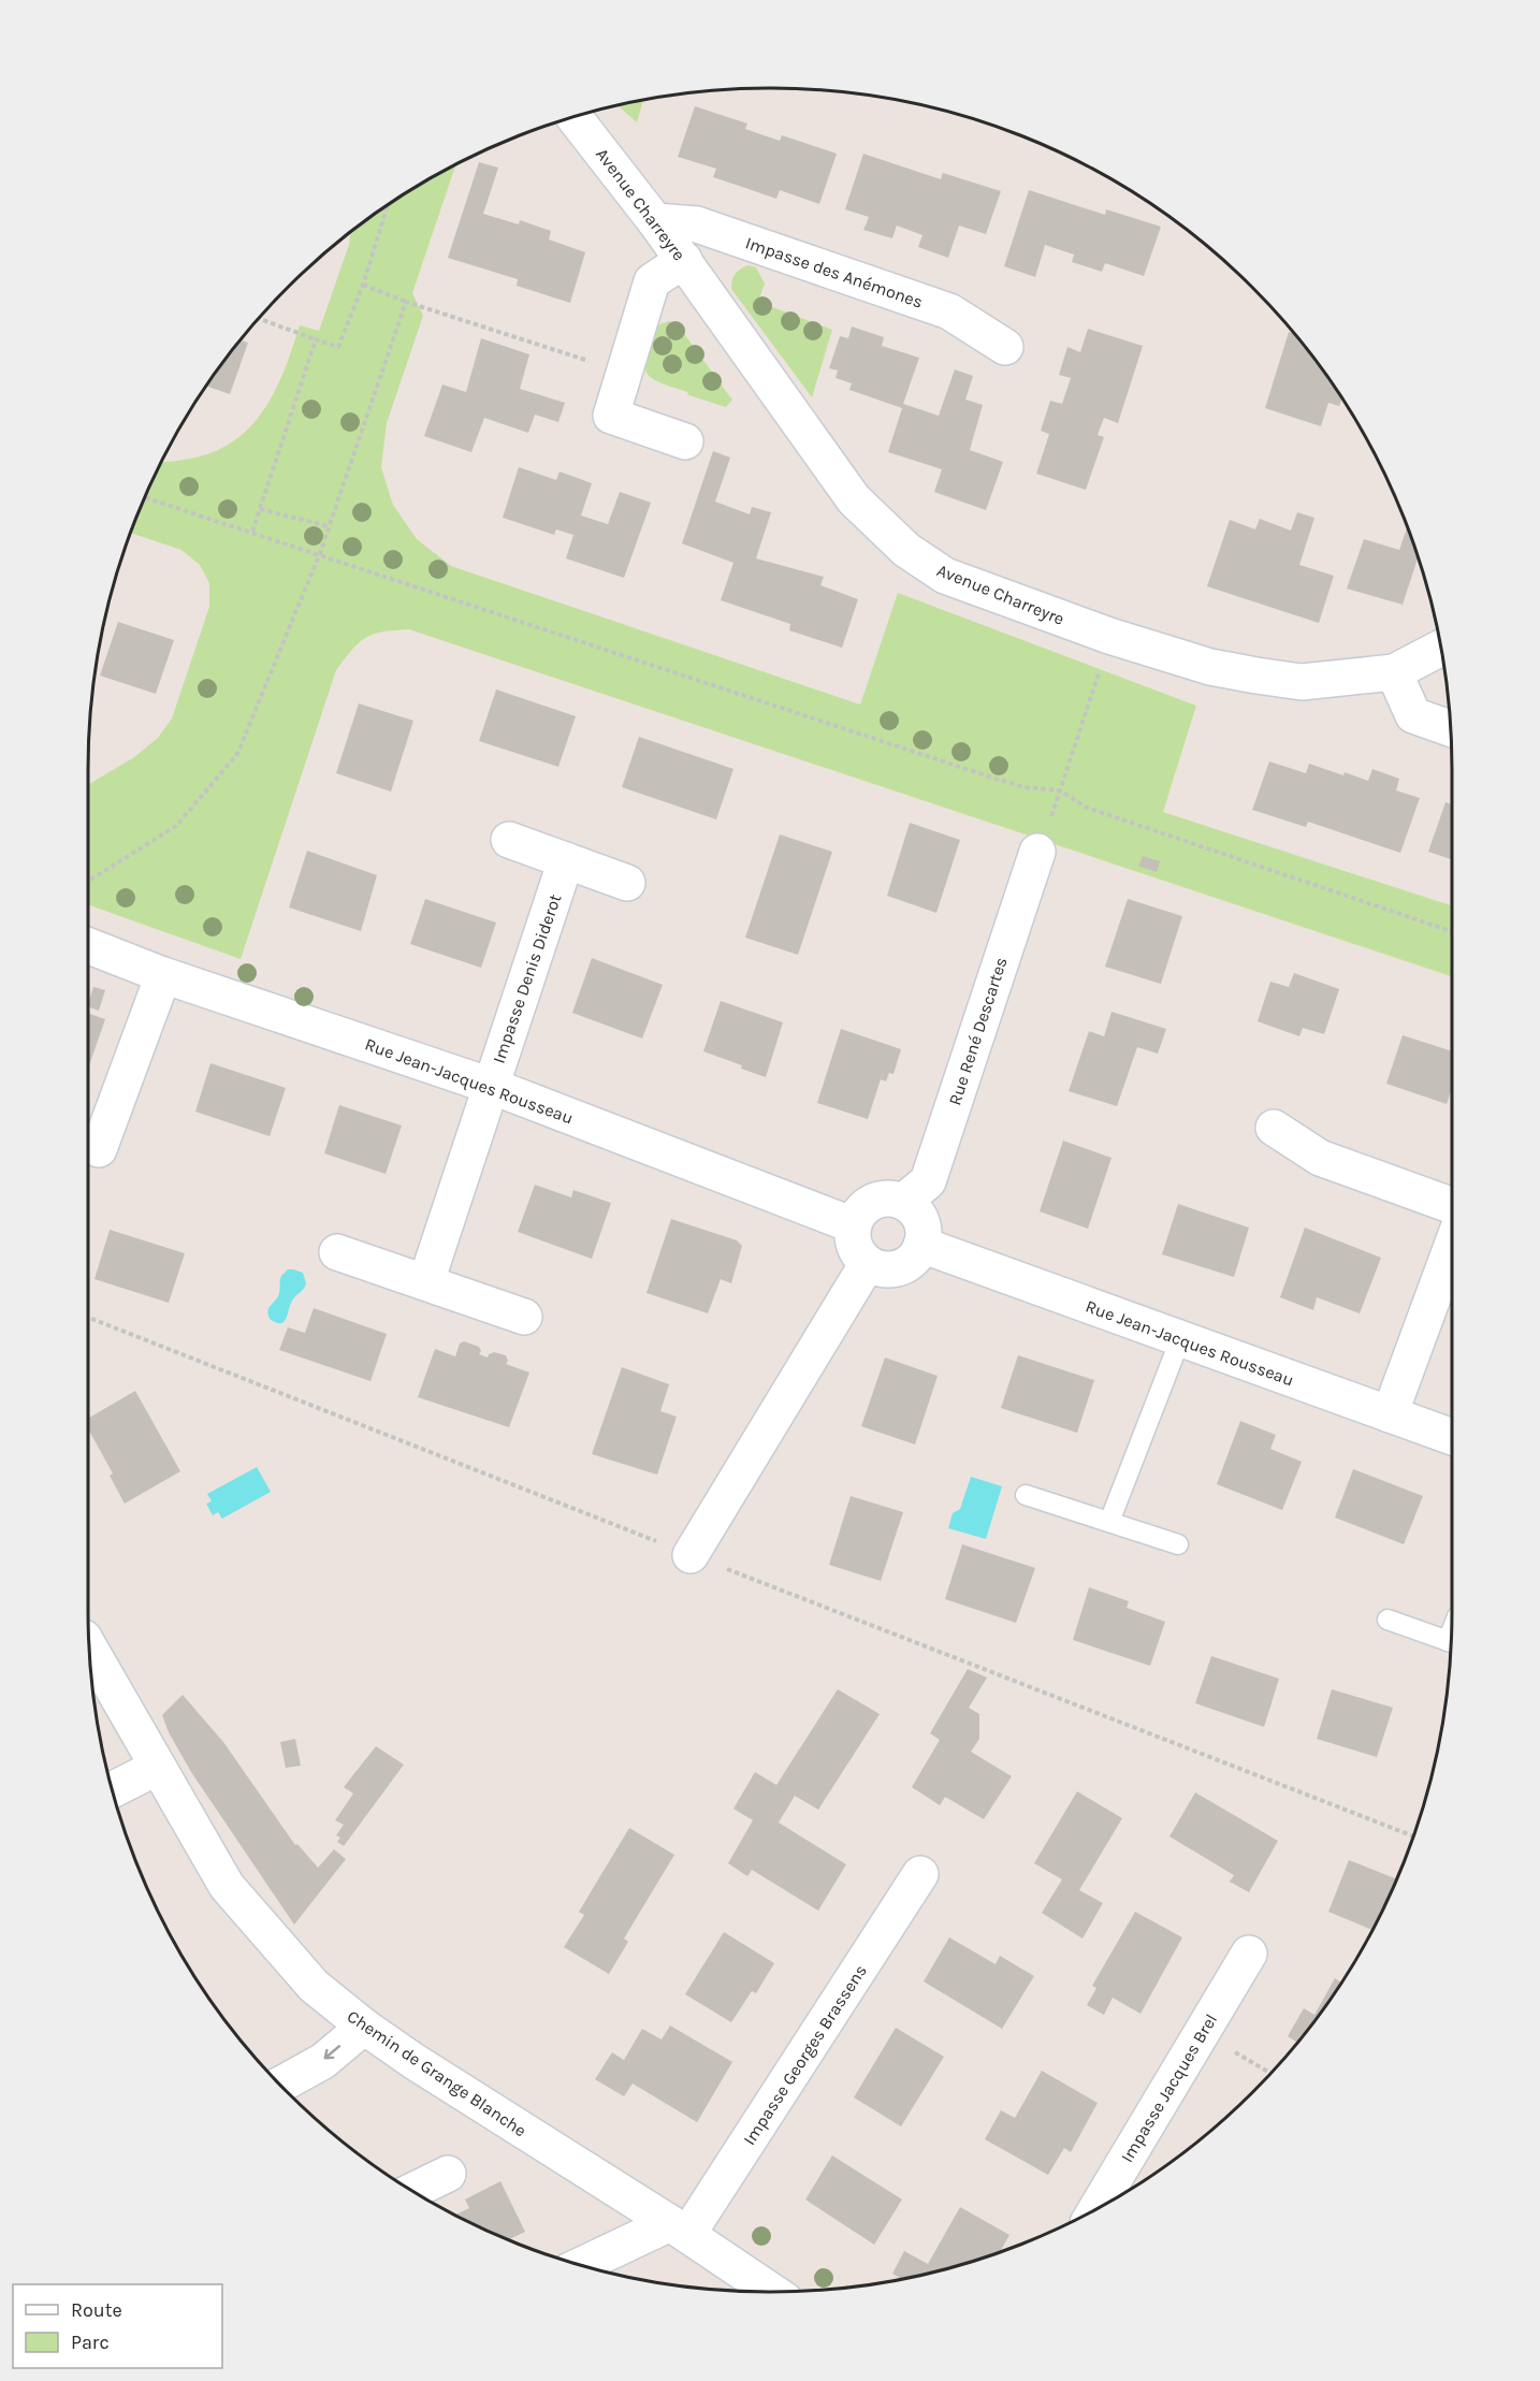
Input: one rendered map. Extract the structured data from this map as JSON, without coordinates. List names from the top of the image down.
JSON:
{
  "streets": {
    "street": [
      "Avenue Charreyre",
      "Impasse des Anémones",
      "Impasse Denis Diderot",
      "Rue René Descartes",
      "Rue Jean-Jacques Rousseau",
      "Impasse Georges Brassens",
      "Chemin de Grange Blanche",
      "Impasse Jacques Brel"
    ]
  },
  "crossings": [
    ["Avenue Charreyre", "Impasse des Anémones"],
    ["Impasse Denis Diderot", "Rue Jean-Jacques Rousseau"],
    ["Rue René Descartes", "Rue Jean-Jacques Rousseau"],
    ["Impasse Georges Brassens", "Chemin de Grange Blanche"]
  ],
  "legend": ["Route", "Parc"]
}
